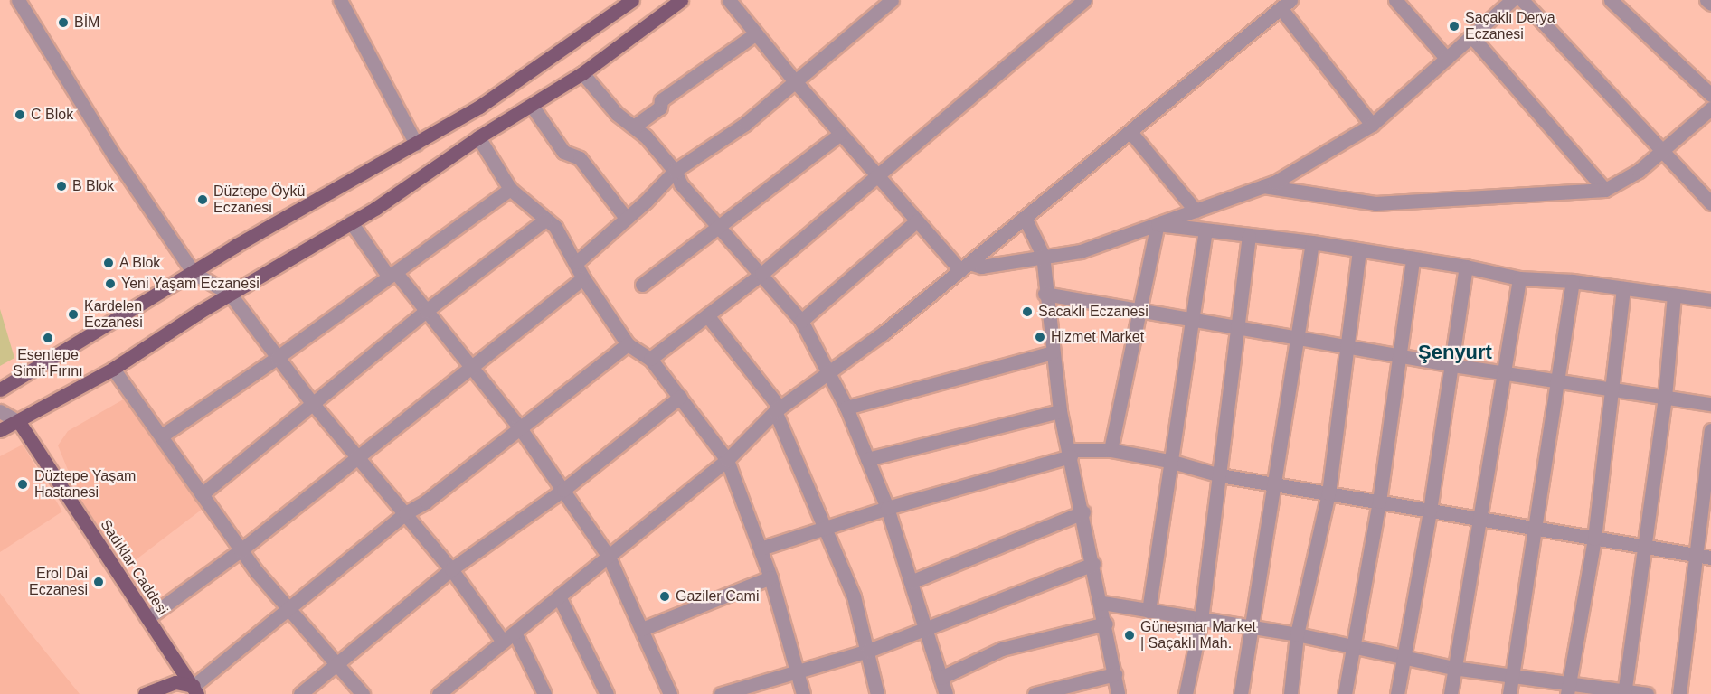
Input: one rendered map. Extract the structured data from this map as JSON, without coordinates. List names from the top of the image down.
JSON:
{
  "streets": {
    "main road": ["Sadıklar Caddesi"]
  },
  "districts": ["Şenyurt"],
  "places": [
    "BİM",
    "Saçaklı Derya Eczanesi",
    "C Blok",
    "B Blok",
    "Düztepe Öykü Eczanesi",
    "A Blok",
    "Yeni Yaşam Eczanesi",
    "Sacaklı Eczanesi",
    "Kardelen Eczanesi",
    "Hizmet Market",
    "Esentepe Simit Fırını",
    "Düztepe Yaşam Hastanesi",
    "Erol Dai Eczanesi",
    "Gaziler Cami",
    "Güneşmar Market | Saçaklı Mah."
  ]
}
